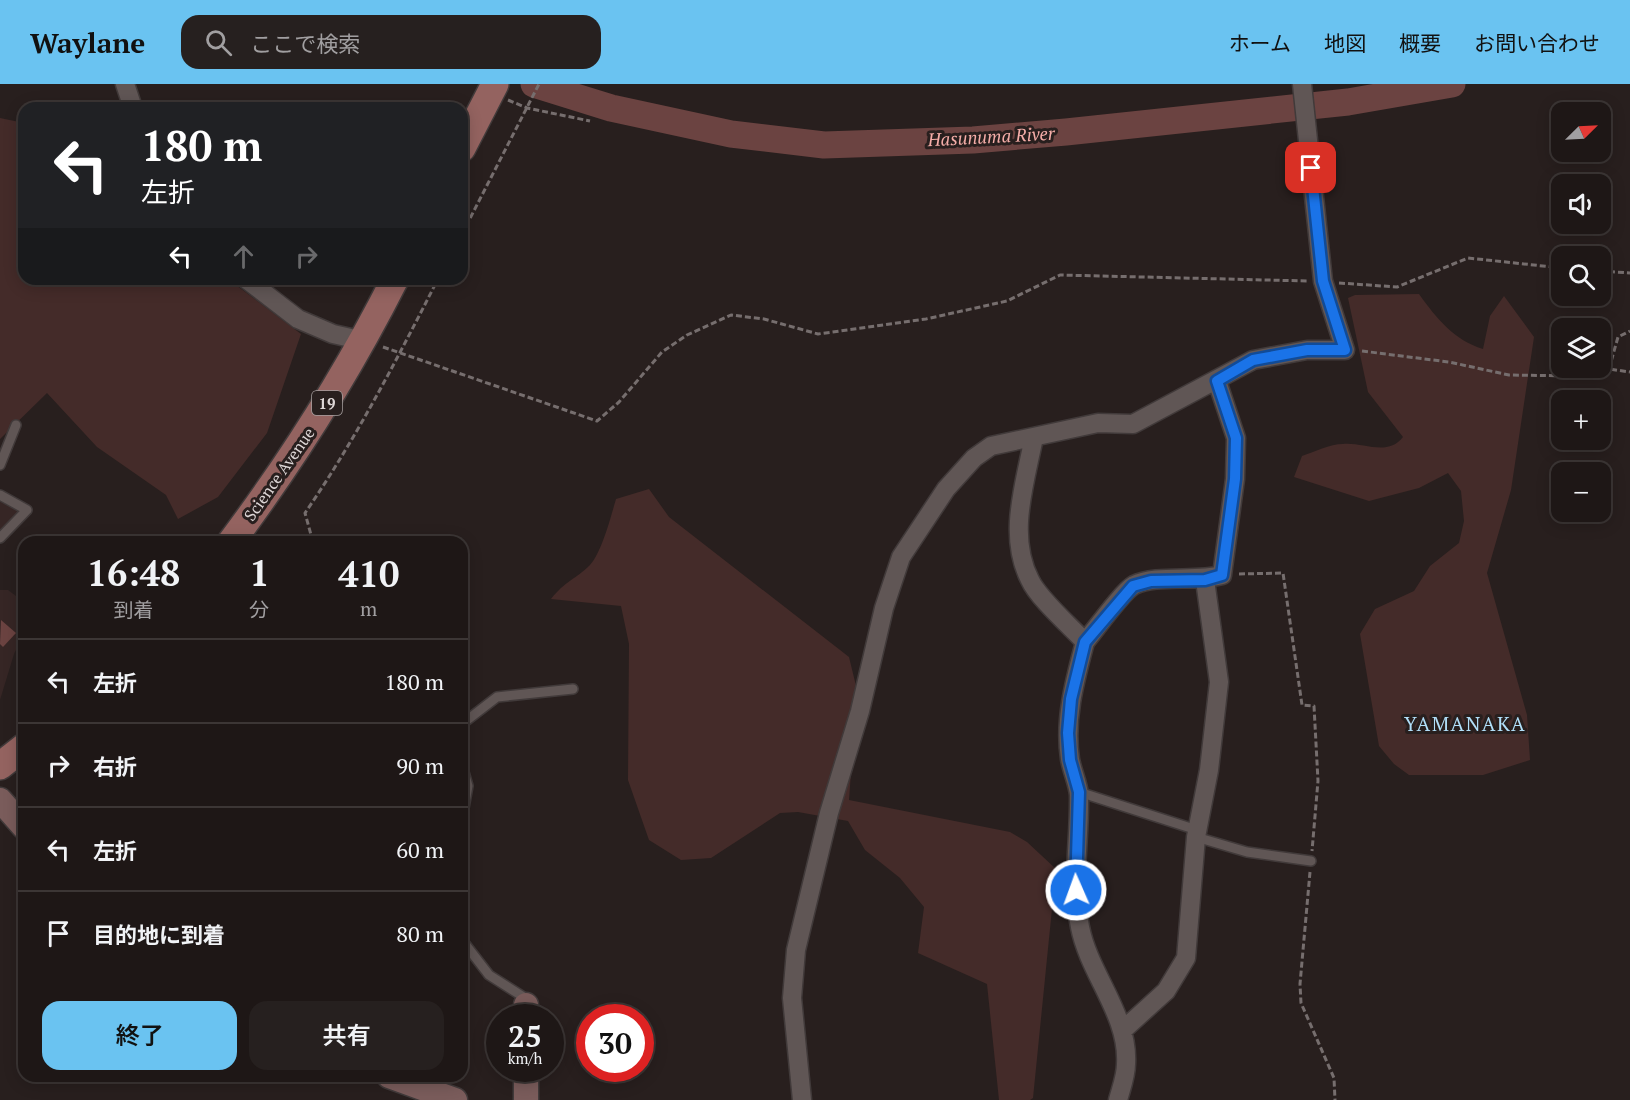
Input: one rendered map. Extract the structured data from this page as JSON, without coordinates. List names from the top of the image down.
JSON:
{
  "streets": {
    "main road": ["19", "Science Avenue"]
  },
  "districts": ["YAMANAKA"],
  "water": ["Hasunuma River"],
  "north": "top right",
  "page": {
    "header": "Waylane",
    "search": "ここで検索",
    "nav": [
      "ホーム",
      "地図",
      "概要",
      "お問い合わせ"
    ],
    "map_buttons": ["+", "−"],
    "turn": ["180 m", "左折"],
    "eta": [
      "16:48",
      "到着",
      "1",
      "分",
      "410",
      "m"
    ],
    "list": [
      {
        "name": "左折",
        "value": "180 m"
      },
      {
        "name": "右折",
        "value": "90 m"
      },
      {
        "name": "左折",
        "value": "60 m"
      },
      {
        "name": "目的地に到着",
        "value": "80 m"
      }
    ],
    "buttons": ["終了", "共有"],
    "speed": "25 km/h",
    "limit": "30"
  }
}
